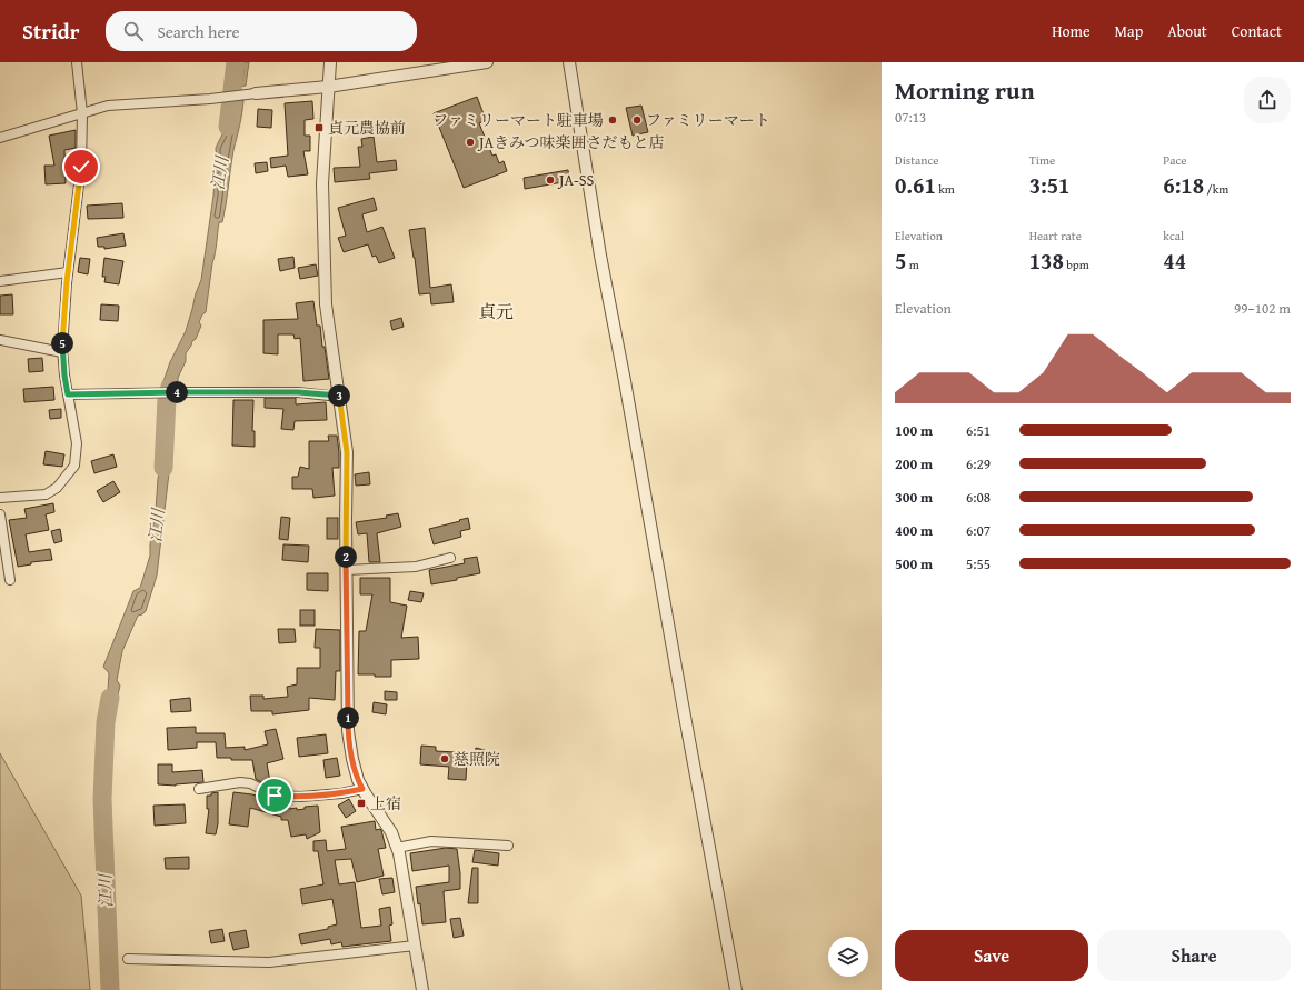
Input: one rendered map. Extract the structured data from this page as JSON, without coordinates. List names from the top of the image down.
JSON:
{
  "districts": ["貞元"],
  "water": ["江川"],
  "places": {
    "other": [
      "ファミリーマート駐車場",
      "ファミリーマート",
      "JAきみつ味楽囲さだもと店",
      "JA-SS",
      "慈照院"
    ],
    "transit": ["貞元農協前", "上宿"]
  },
  "page": {
    "header": "Stridr",
    "search": "Search here",
    "nav": [
      "Home",
      "Map",
      "About",
      "Contact"
    ],
    "heading": ["Morning run", "07:13"],
    "stats": [
      ["Distance", "0.61 km"],
      ["Time", "3:51"],
      ["Pace", "6:18 /km"],
      ["Elevation", "5 m"],
      ["Heart rate", "138 bpm"],
      ["kcal", "44"]
    ],
    "chart": ["Elevation", "99–102 m"],
    "pins": [
      "5",
      "4",
      "3",
      "2",
      "1"
    ],
    "list": [
      {
        "name": "100 m",
        "note": "6:51"
      },
      {
        "name": "200 m",
        "note": "6:29"
      },
      {
        "name": "300 m",
        "note": "6:08"
      },
      {
        "name": "400 m",
        "note": "6:07"
      },
      {
        "name": "500 m",
        "note": "5:55"
      }
    ],
    "buttons": ["Save", "Share"]
  }
}
